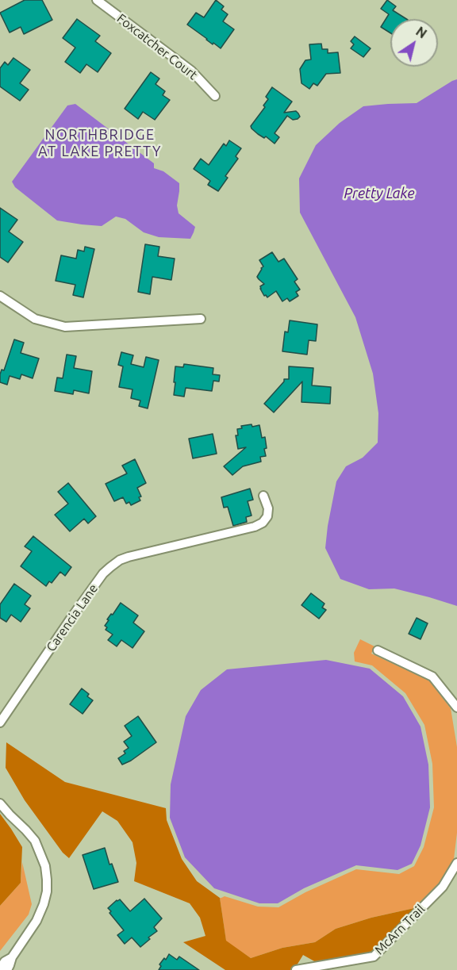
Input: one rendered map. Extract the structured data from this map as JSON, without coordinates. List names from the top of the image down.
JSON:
{
  "streets": {
    "street": ["Foxcatcher Court", "Carencia Lane", "McArn Trail"]
  },
  "districts": ["NORTHBRIDGE AT LAKE PRETTY"],
  "water": ["Pretty Lake"],
  "north": "top right"
}
